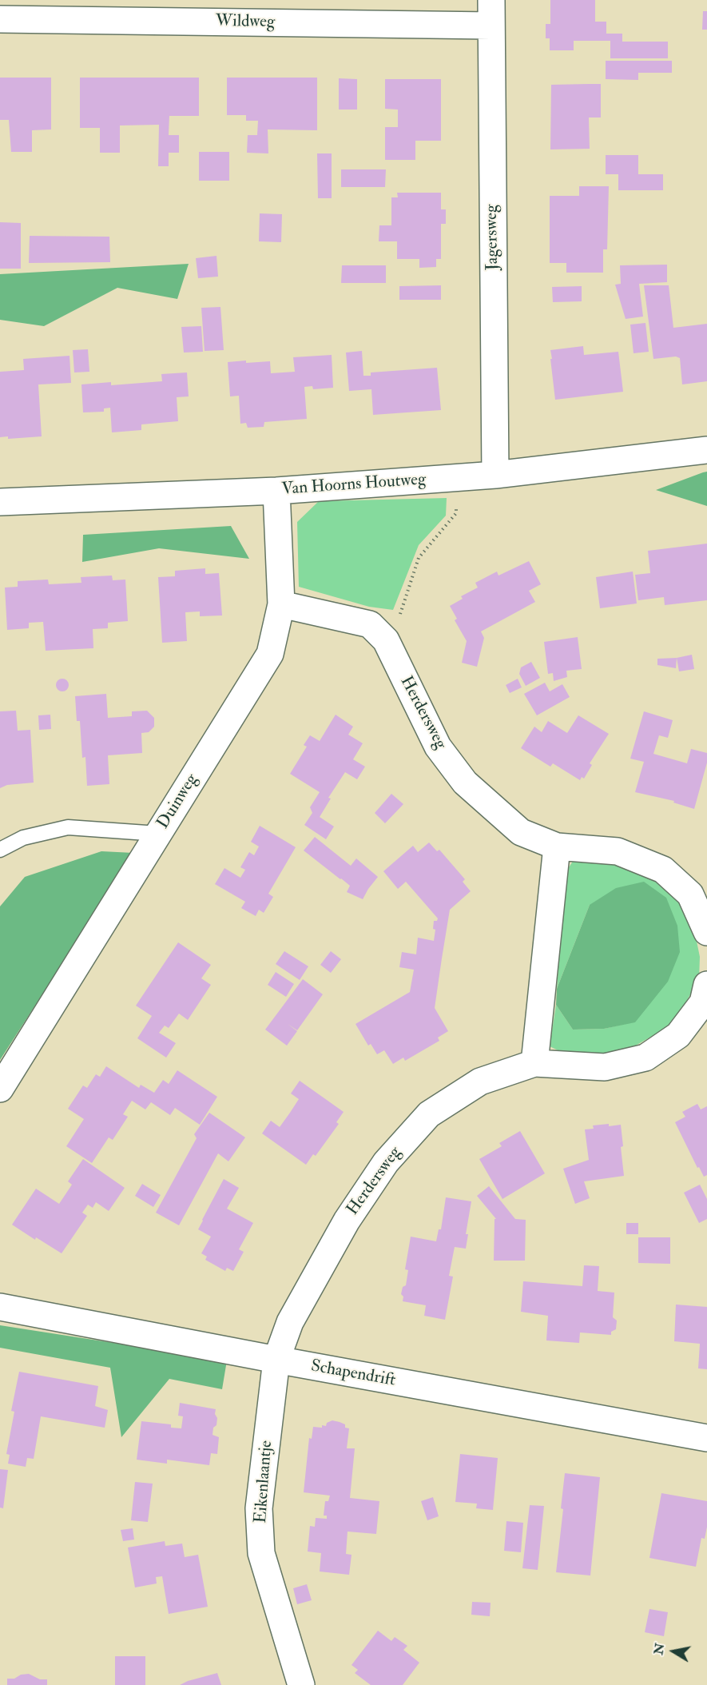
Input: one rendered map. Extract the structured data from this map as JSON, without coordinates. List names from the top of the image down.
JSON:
{
  "streets": {
    "street": [
      "Wildweg",
      "Jagersweg",
      "Van Hoorns Houtweg",
      "Herdersweg",
      "Duinweg",
      "Schapendrift",
      "Eikenlaantje"
    ]
  },
  "crossings": [
    ["Wildweg", "Jagersweg"],
    ["Jagersweg", "Van Hoorns Houtweg"],
    ["Van Hoorns Houtweg", "Duinweg"],
    ["Herdersweg", "Duinweg"],
    ["Herdersweg", "Schapendrift"],
    ["Herdersweg", "Eikenlaantje"],
    ["Schapendrift", "Eikenlaantje"]
  ],
  "north": "left"
}
